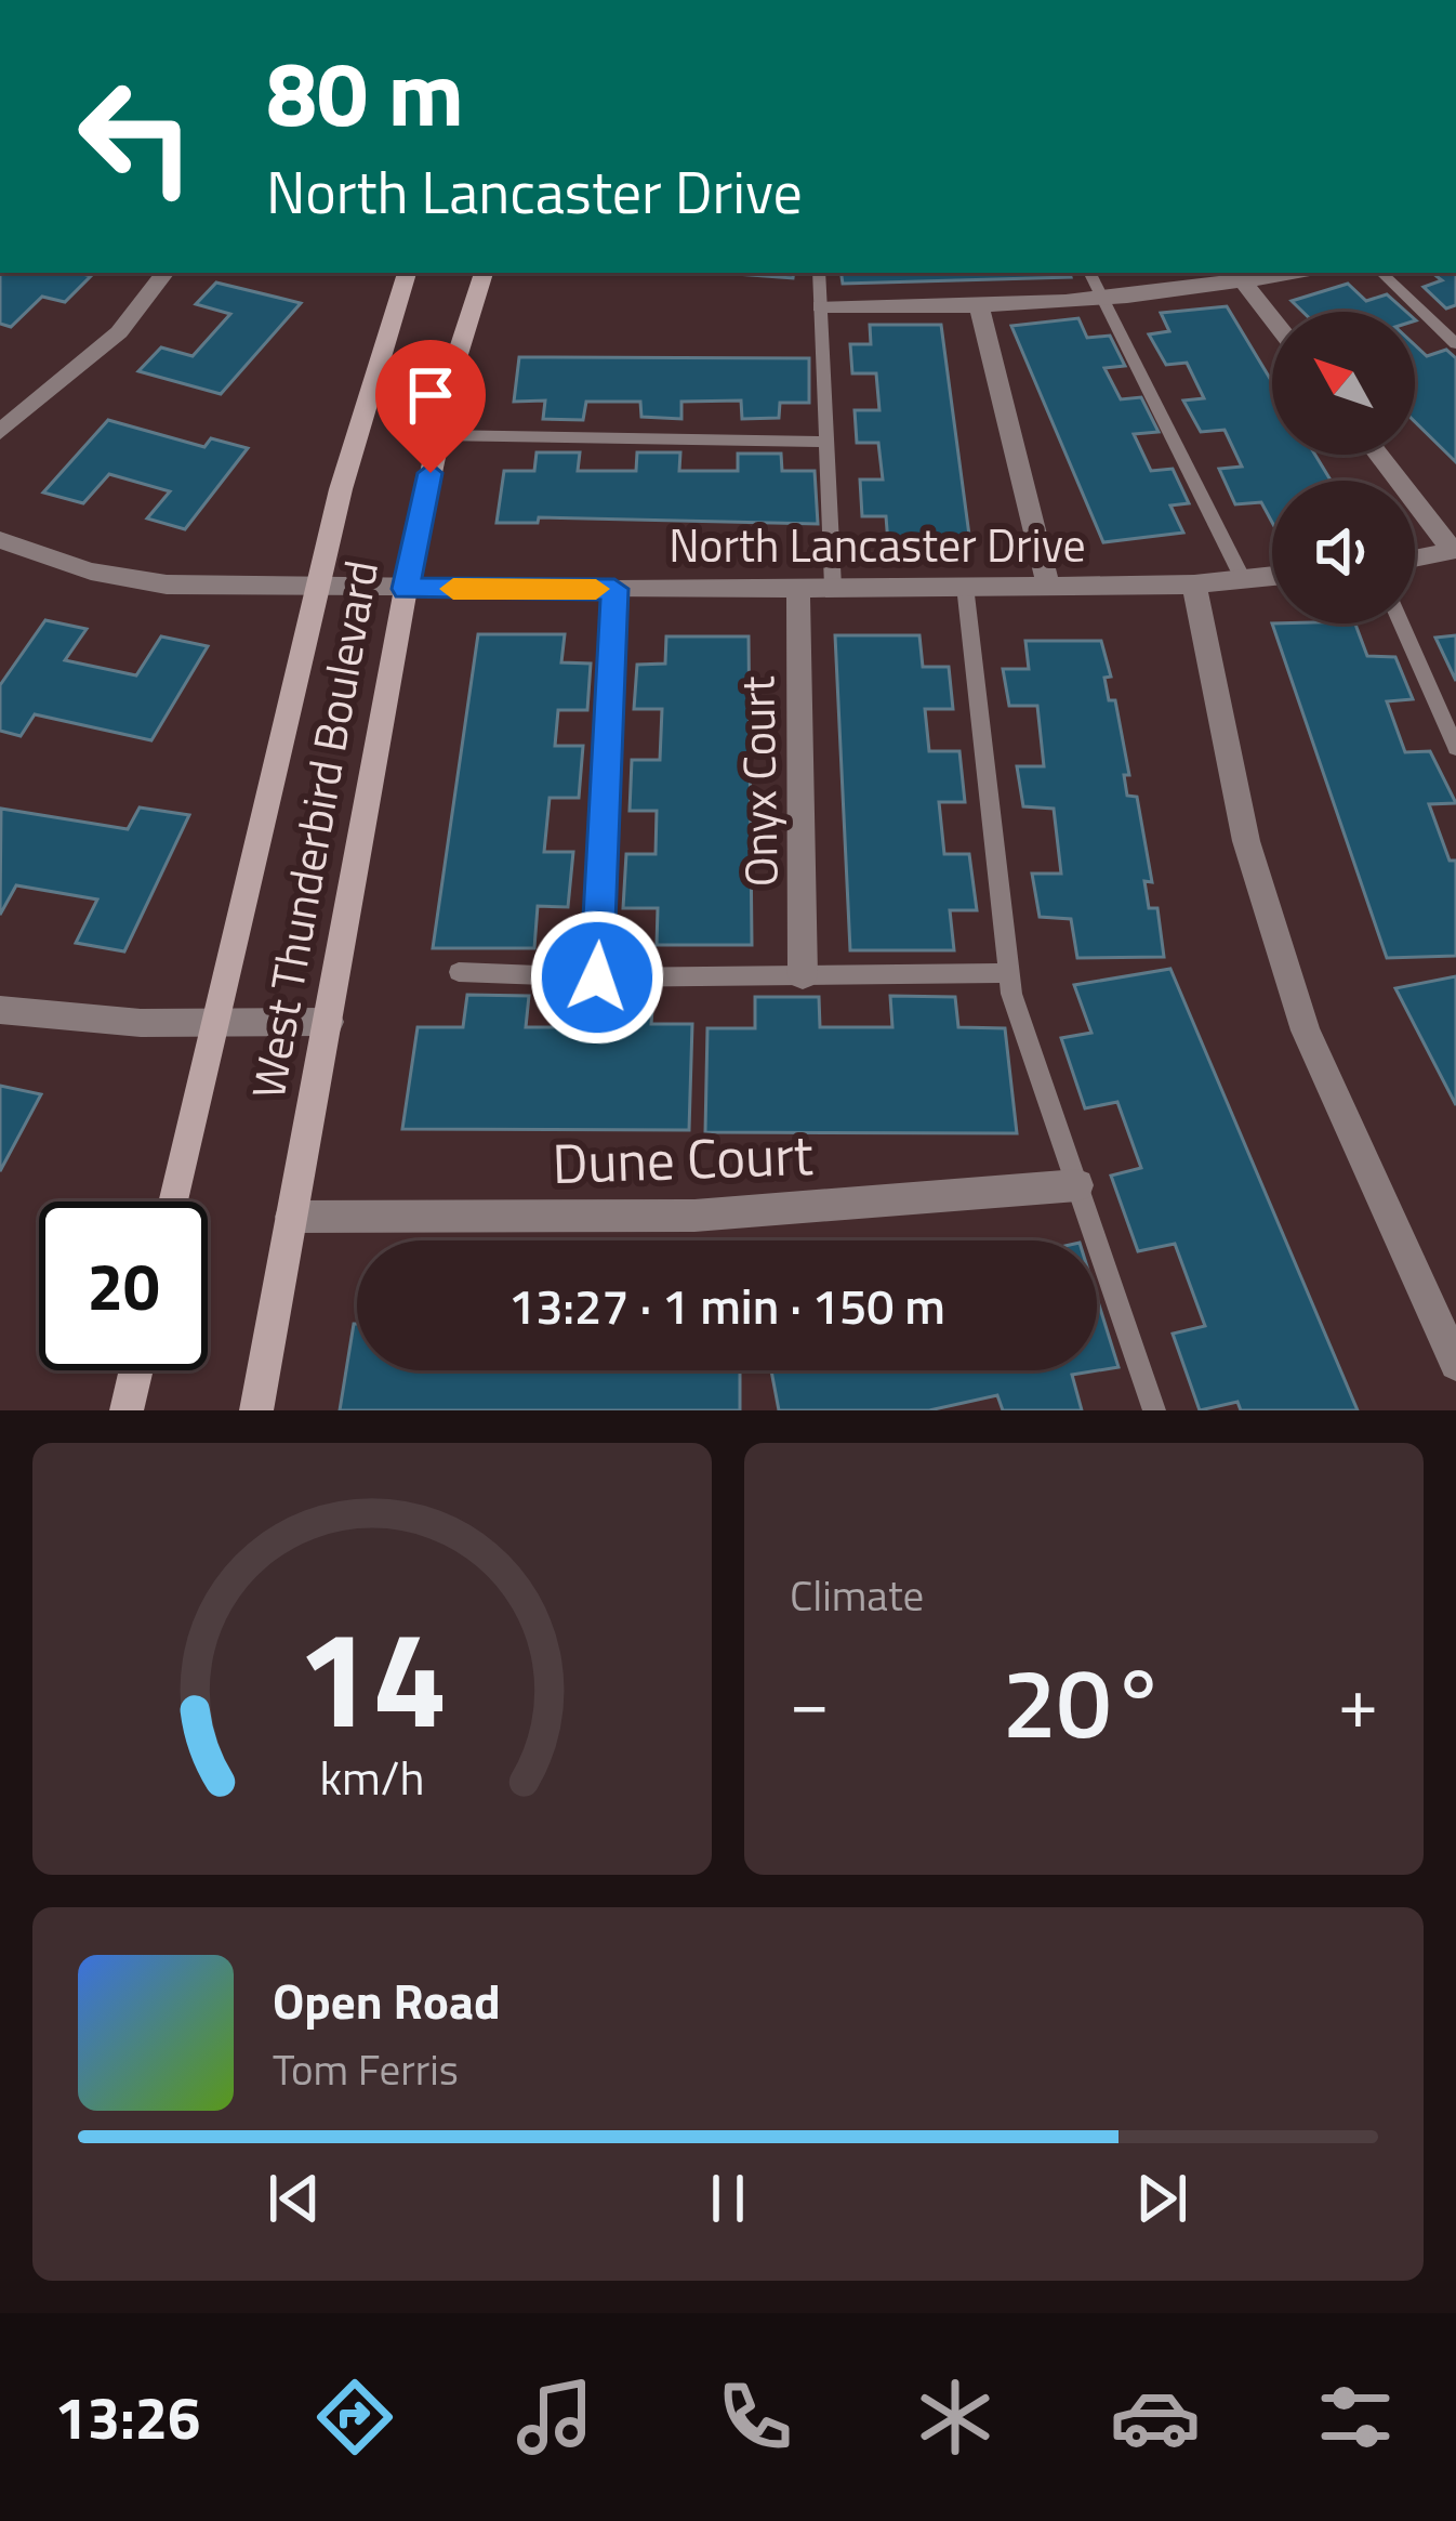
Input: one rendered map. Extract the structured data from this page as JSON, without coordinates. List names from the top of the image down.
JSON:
{
  "streets": {
    "street": [
      "North Lancaster Drive",
      "Onyx Court",
      "West Thunderbird Boulevard",
      "Dune Court"
    ]
  },
  "crossings": [
    ["North Lancaster Drive", "Onyx Court"],
    ["North Lancaster Drive", "West Thunderbird Boulevard"],
    ["West Thunderbird Boulevard", "Dune Court"]
  ],
  "north": "top left",
  "page": {
    "turn": ["80 m", "North Lancaster Drive"],
    "limit": "20",
    "trip": "13:27 · 1 min · 150 m",
    "tile": "Climate",
    "heat": ["−", "20°", "+"],
    "song": ["Open Road", "Tom Ferris"],
    "tabs": "13:26",
    "gauge": ["14", "km/h"]
  }
}
